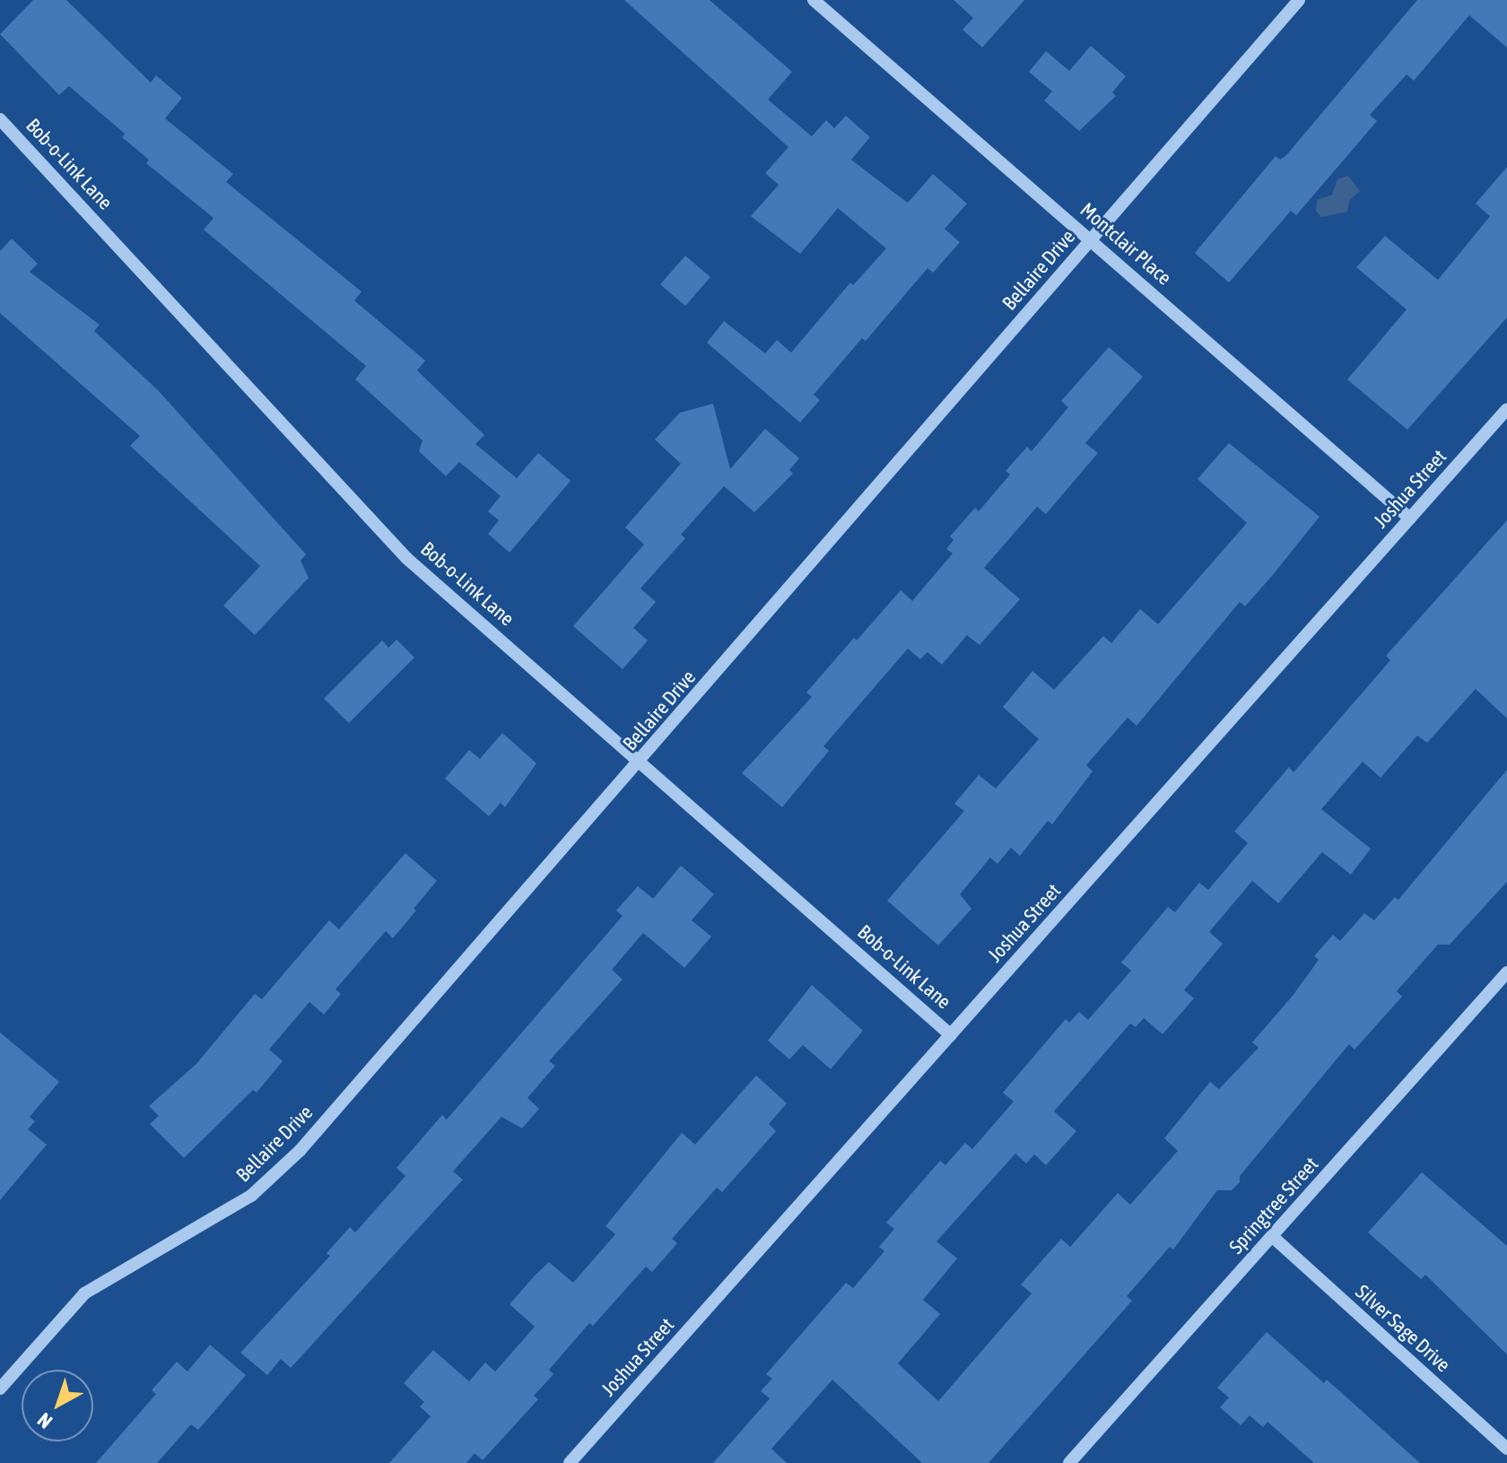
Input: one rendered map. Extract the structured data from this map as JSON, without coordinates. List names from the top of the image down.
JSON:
{
  "streets": {
    "street": [
      "Bob-o-Link Lane",
      "Montclair Place",
      "Bellaire Drive",
      "Joshua Street",
      "Springtree Street",
      "Silver Sage Drive"
    ]
  },
  "crossings": [
    ["Bob-o-Link Lane", "Bellaire Drive"],
    ["Bob-o-Link Lane", "Joshua Street"],
    ["Montclair Place", "Bellaire Drive"],
    ["Montclair Place", "Joshua Street"],
    ["Springtree Street", "Silver Sage Drive"]
  ],
  "north": "bottom left"
}
